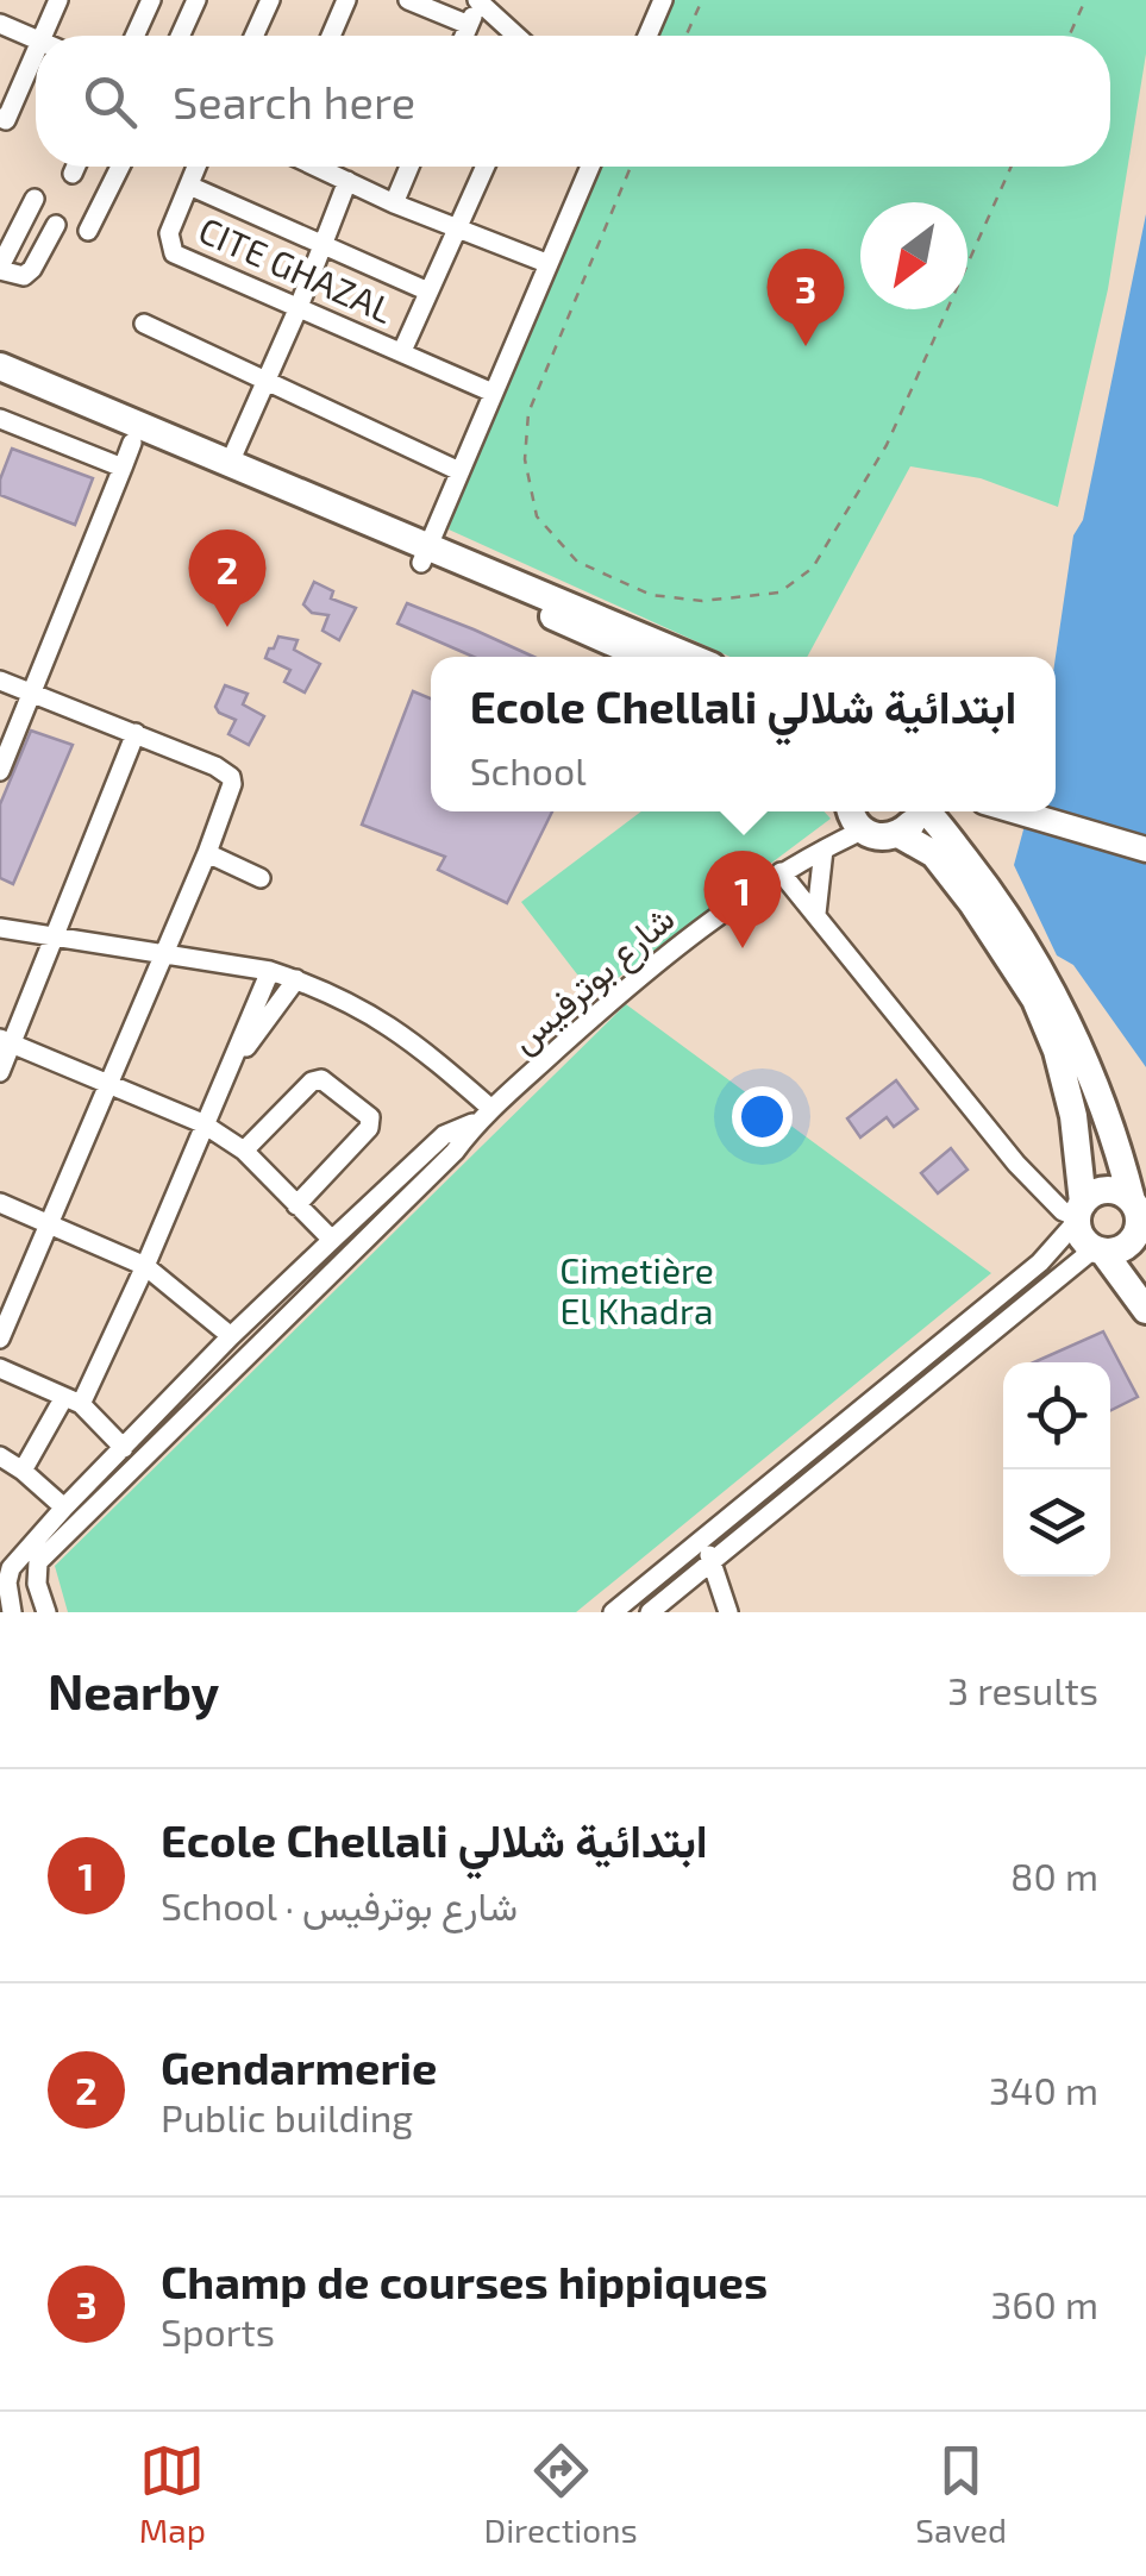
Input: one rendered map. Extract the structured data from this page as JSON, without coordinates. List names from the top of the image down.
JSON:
{
  "streets": {
    "street": ["CITE GHAZAL", "شارع بوترفيس"]
  },
  "parks": ["Cimetière El Khadra"],
  "north": "bottom left",
  "page": {
    "search": "Search here",
    "pins": ["3", "2", "1"],
    "popup": ["Ecole Chellali ابتدائية شلالي", "School"],
    "heading": ["Nearby", "3 results"],
    "list": [
      {
        "mark": "1",
        "name": "Ecole Chellali ابتدائية شلالي",
        "note": "School · شارع بوترفيس",
        "value": "80 m"
      },
      {
        "mark": "2",
        "name": "Gendarmerie",
        "note": "Public building",
        "value": "340 m"
      },
      {
        "mark": "3",
        "name": "Champ de courses hippiques",
        "note": "Sports",
        "value": "360 m"
      }
    ],
    "nav": ["Map", "Directions", "Saved"]
  }
}
